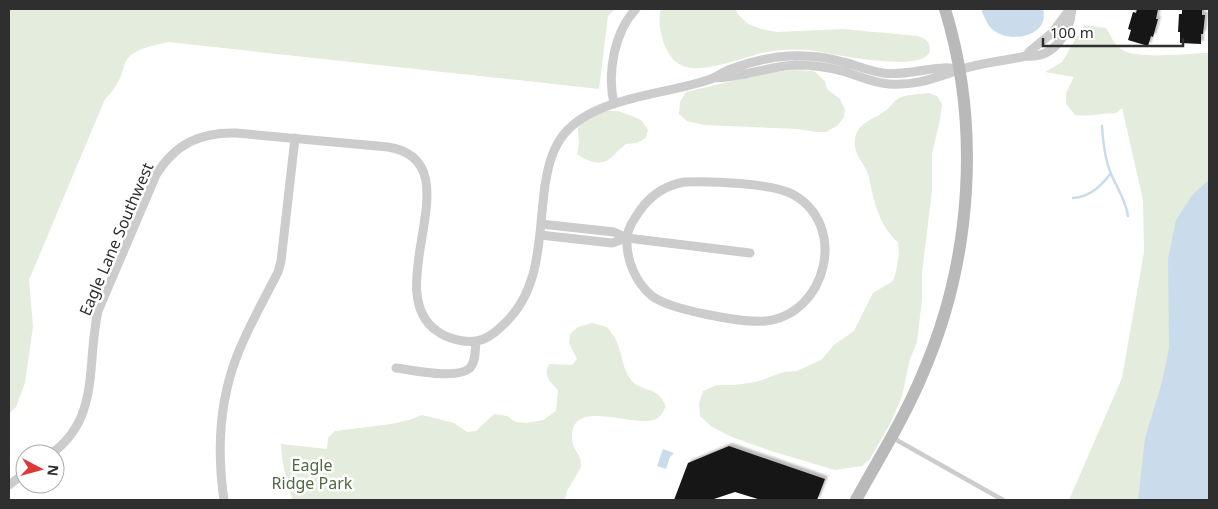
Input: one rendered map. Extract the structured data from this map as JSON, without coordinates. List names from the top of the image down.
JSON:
{
  "streets": {
    "street": ["Eagle Lane Southwest"]
  },
  "parks": ["Eagle Ridge Park"],
  "scale_bar": "100 m",
  "north": "right"
}
